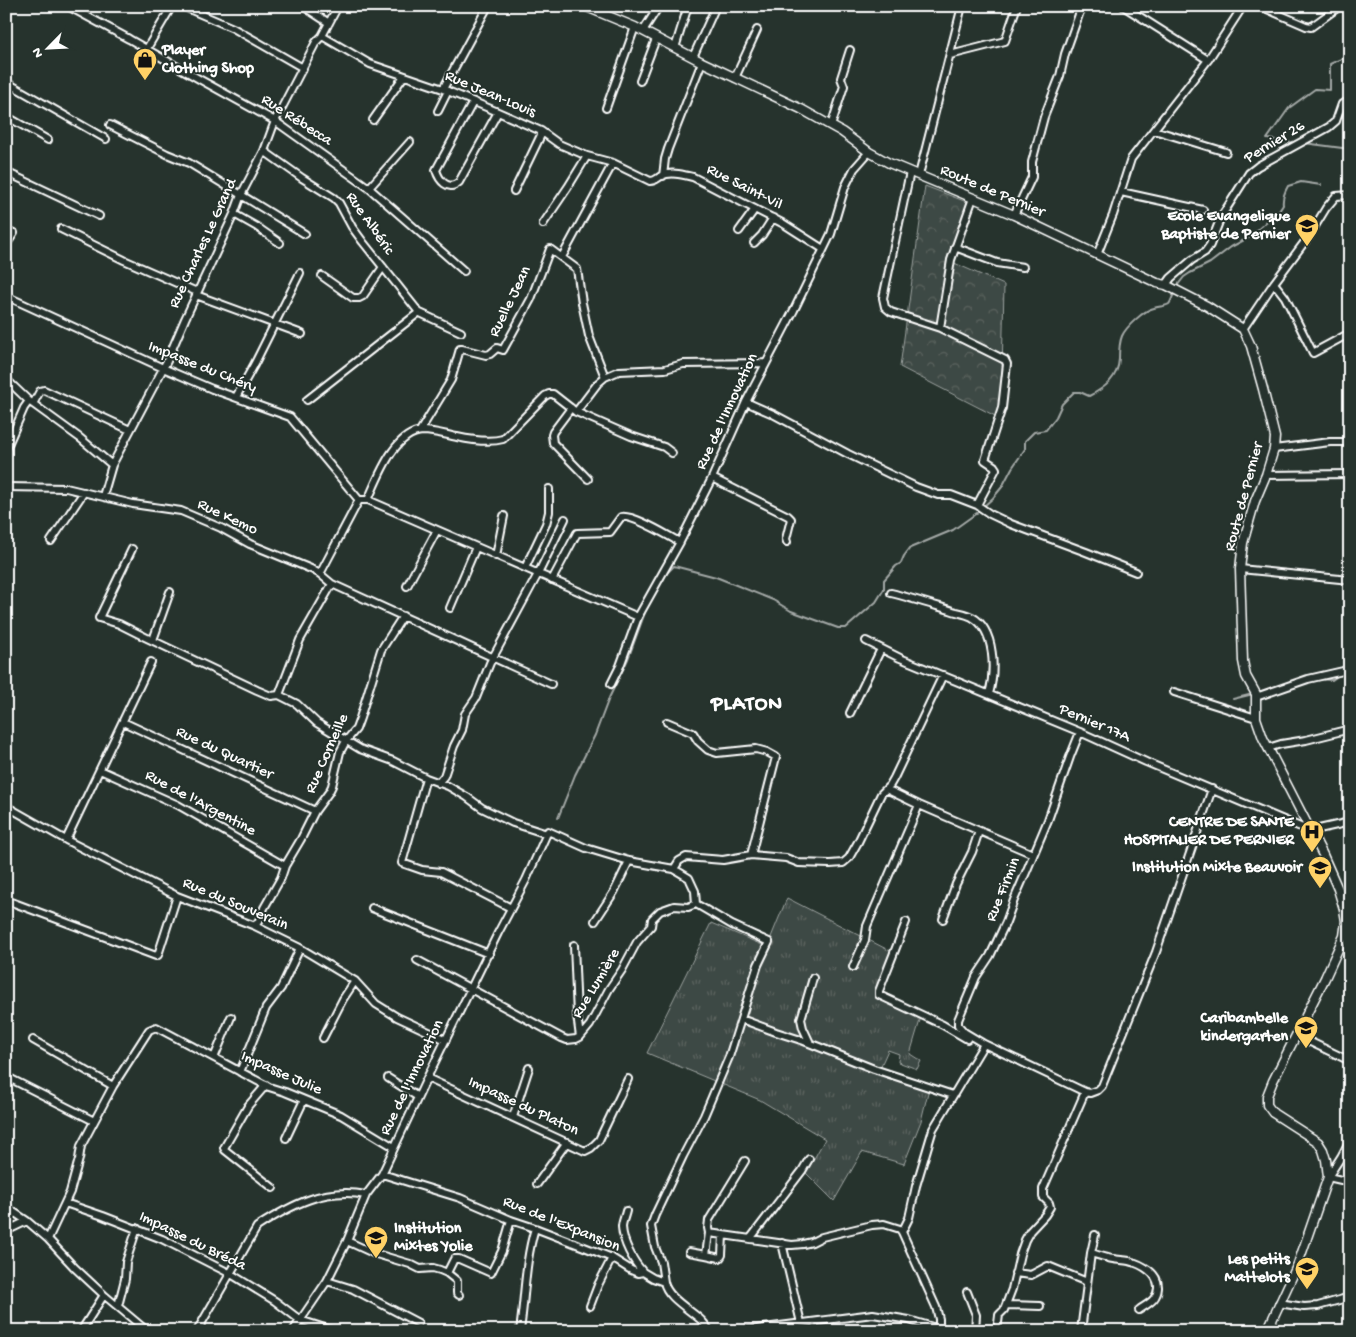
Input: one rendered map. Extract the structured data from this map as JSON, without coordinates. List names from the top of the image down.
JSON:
{
  "streets": {
    "street": [
      "Rue Jean-Louis",
      "Rue Rébecca",
      "Pernier 26",
      "Rue Saint-Vil",
      "Route de Pernier",
      "Rue Albéric",
      "Rue Charles Le Grand",
      "Ruelle Jean",
      "Impasse du Chéry",
      "Rue de l'Innovation",
      "Rue Kemo",
      "Pernier 17A",
      "Rue du Quartier",
      "Rue Corneille",
      "Rue de l'Argentine",
      "Rue Firmin",
      "Rue du Souverain",
      "Rue Lumière",
      "Impasse Julie",
      "Impasse du Platon",
      "Rue de l'Expansion",
      "Impasse du Bréda"
    ]
  },
  "crossings": [
    ["Rue Jean-Louis", "Rue Saint-Vil"],
    ["Rue Jean-Louis", "Rue Charles Le Grand"],
    ["Rue Rébecca", "Rue Charles Le Grand"],
    ["Pernier 26", "Route de Pernier"],
    ["Rue Saint-Vil", "Rue de l'Innovation"],
    ["Route de Pernier", "Rue de l'Innovation"],
    ["Route de Pernier", "Pernier 17A"],
    ["Rue Albéric", "Rue Charles Le Grand"],
    ["Rue Charles Le Grand", "Impasse du Chéry"],
    ["Rue Charles Le Grand", "Rue Kemo"],
    ["Rue de l'Innovation", "Rue du Souverain"],
    ["Rue de l'Innovation", "Rue Lumière"],
    ["Rue de l'Innovation", "Impasse Julie"],
    ["Rue de l'Innovation", "Impasse du Platon"],
    ["Rue de l'Innovation", "Rue de l'Expansion"],
    ["Rue de l'Innovation", "Impasse du Bréda"],
    ["Rue Kemo", "Rue Corneille"],
    ["Pernier 17A", "Rue Firmin"],
    ["Rue du Quartier", "Rue Corneille"],
    ["Rue Corneille", "Rue de l'Argentine"],
    ["Rue Corneille", "Rue du Souverain"]
  ],
  "districts": ["PLATON"],
  "places": {
    "shop": ["Player Clothing Shop"],
    "school or university": [
      "Ecole Evangelique Baptiste de Pernier",
      "Institution Mixte Beauvoir",
      "Caribambelle kindergarten",
      "Institution Mixtes Yolie",
      "Les petits Mattelots"
    ],
    "hospital": ["CENTRE DE SANTE HOSPITALIER DE PERNIER"]
  },
  "north": "bottom left"
}
